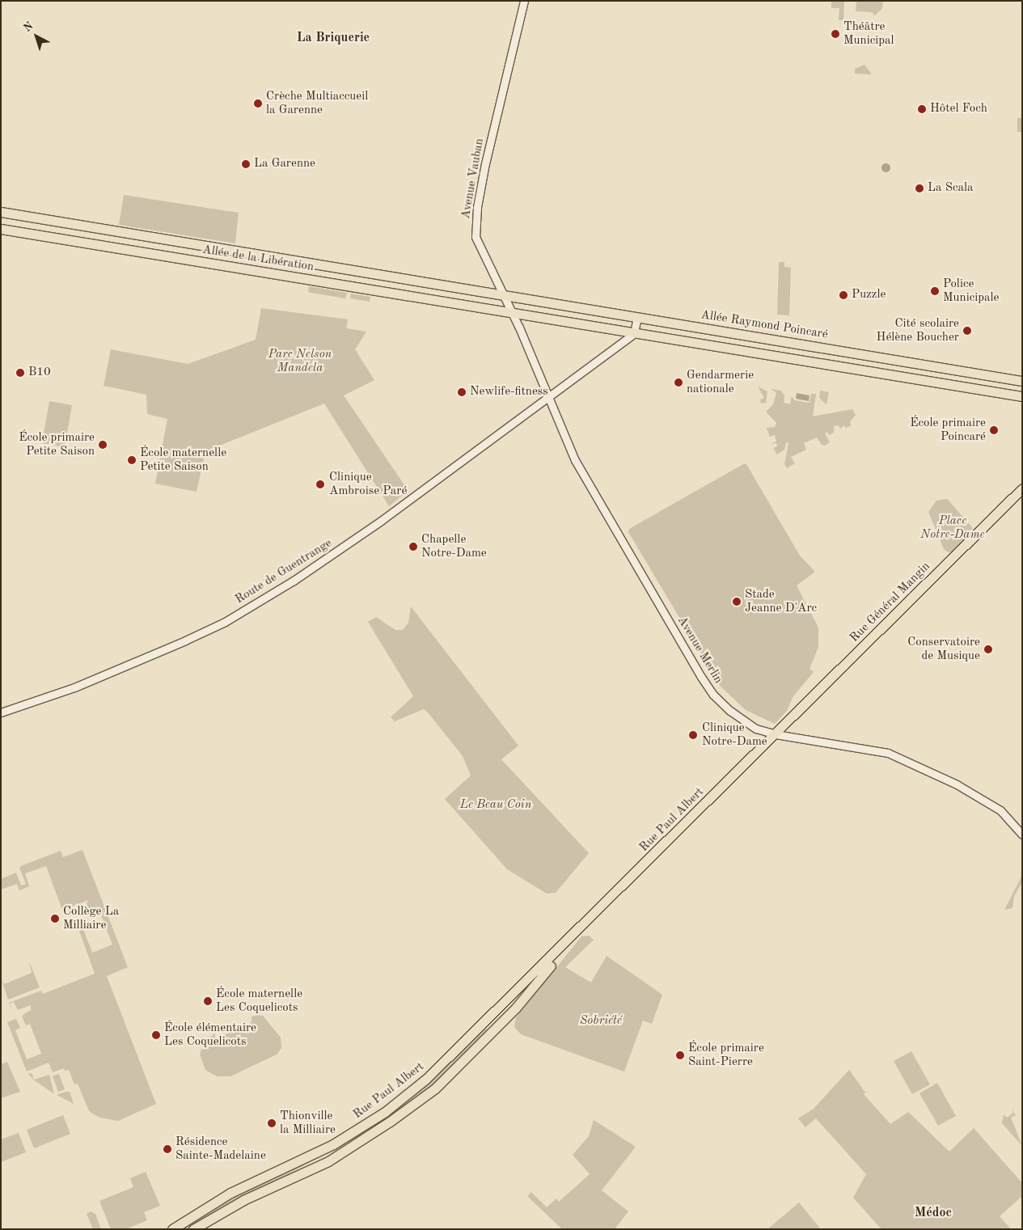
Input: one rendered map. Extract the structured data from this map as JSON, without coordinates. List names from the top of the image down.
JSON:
{
  "streets": {
    "main road": [
      "Allée de la Libération",
      "Allée Raymond Poincaré",
      "Rue Général Mangin",
      "Rue Paul Albert"
    ],
    "street": ["Avenue Vauban", "Route de Guentrange", "Avenue Merlin"]
  },
  "crossings": [
    ["Avenue Vauban", "Allée de la Libération"],
    ["Avenue Vauban", "Allée Raymond Poincaré"],
    ["Avenue Vauban", "Route de Guentrange"],
    ["Avenue Vauban", "Avenue Merlin"],
    ["Allée de la Libération", "Allée Raymond Poincaré"],
    ["Route de Guentrange", "Avenue Merlin"],
    ["Rue Général Mangin", "Avenue Merlin"],
    ["Rue Général Mangin", "Rue Paul Albert"],
    ["Avenue Merlin", "Rue Paul Albert"]
  ],
  "districts": ["La Briquerie", "Médoc"],
  "parks": [
    "Parc Nelson Mandela",
    "Place Notre-Dame",
    "Le Beau Coin",
    "Sobriété"
  ],
  "places": [
    "Théâtre Municipal",
    "Crèche Multiaccueil la Garenne",
    "Hôtel Foch",
    "La Garenne",
    "La Scala",
    "Police Municipale",
    "Puzzle",
    "Cité scolaire Hélène Boucher",
    "B10",
    "Gendarmerie nationale",
    "Newlife-fitness",
    "École primaire Poincaré",
    "École primaire Petite Saison",
    "École maternelle Petite Saison",
    "Clinique Ambroise Paré",
    "Chapelle Notre-Dame",
    "Stade Jeanne D'Arc",
    "Conservatoire de Musique",
    "Clinique Notre-Dame",
    "Collège La Milliaire",
    "École maternelle Les Coquelicots",
    "École élémentaire Les Coquelicots",
    "École primaire Saint-Pierre",
    "Thionville la Milliaire",
    "Résidence Sainte-Madelaine"
  ],
  "north": "top left"
}
